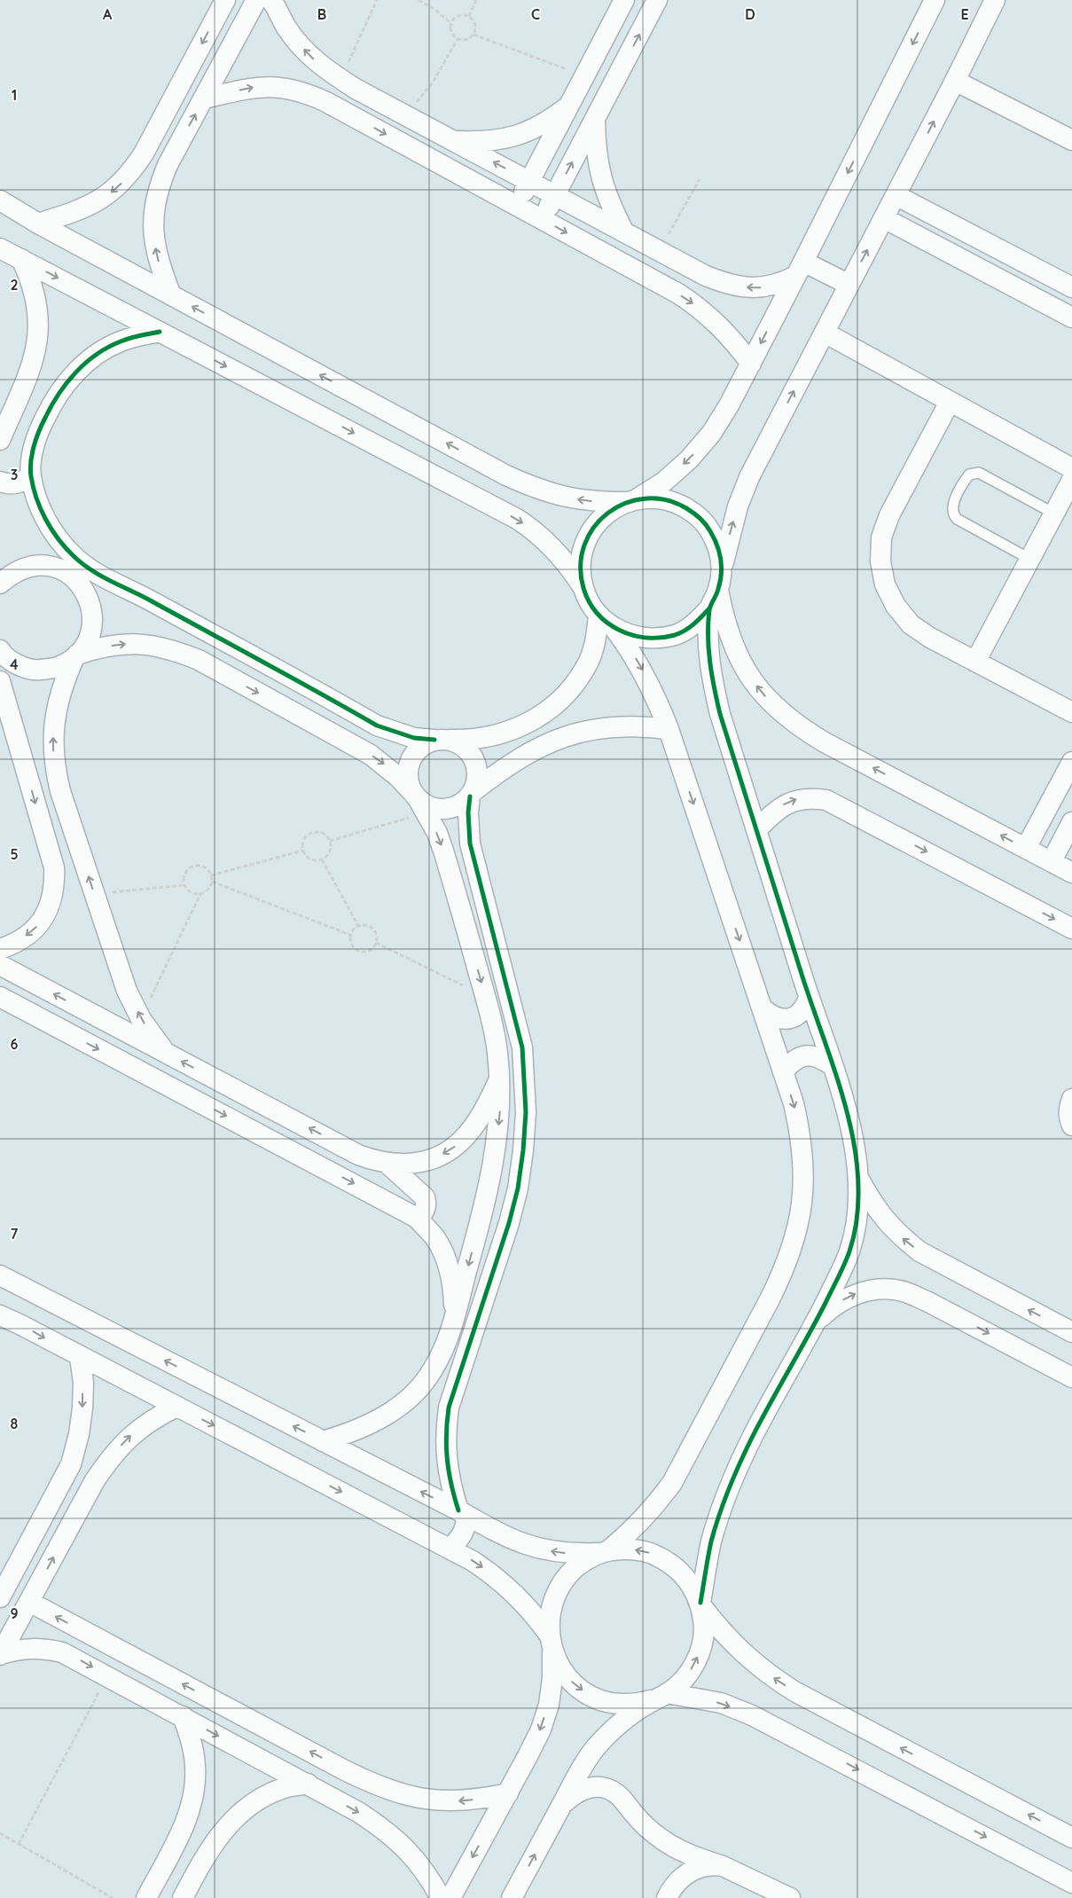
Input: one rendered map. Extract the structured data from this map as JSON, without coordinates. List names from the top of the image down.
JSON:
{
  "grid": {
    "columns": [
      "A",
      "B",
      "C",
      "D",
      "E"
    ],
    "rows": [
      "1",
      "2",
      "3",
      "4",
      "5",
      "6",
      "7",
      "8",
      "9"
    ]
  }
}
